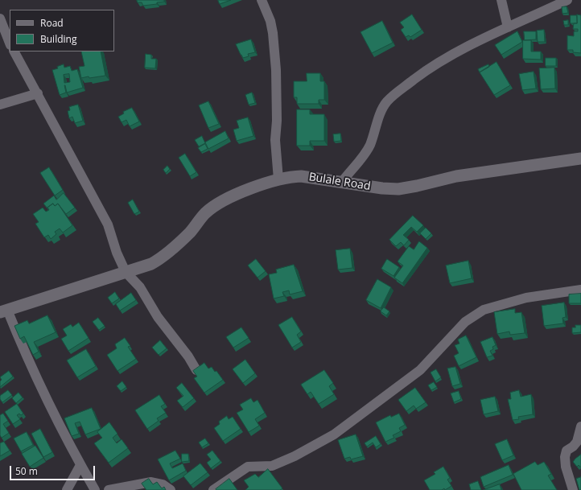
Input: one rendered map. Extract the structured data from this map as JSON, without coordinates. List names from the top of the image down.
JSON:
{
  "streets": {
    "street": ["Bulale Road"]
  },
  "legend": ["Road", "Building"],
  "scale_bar": "50 m"
}
